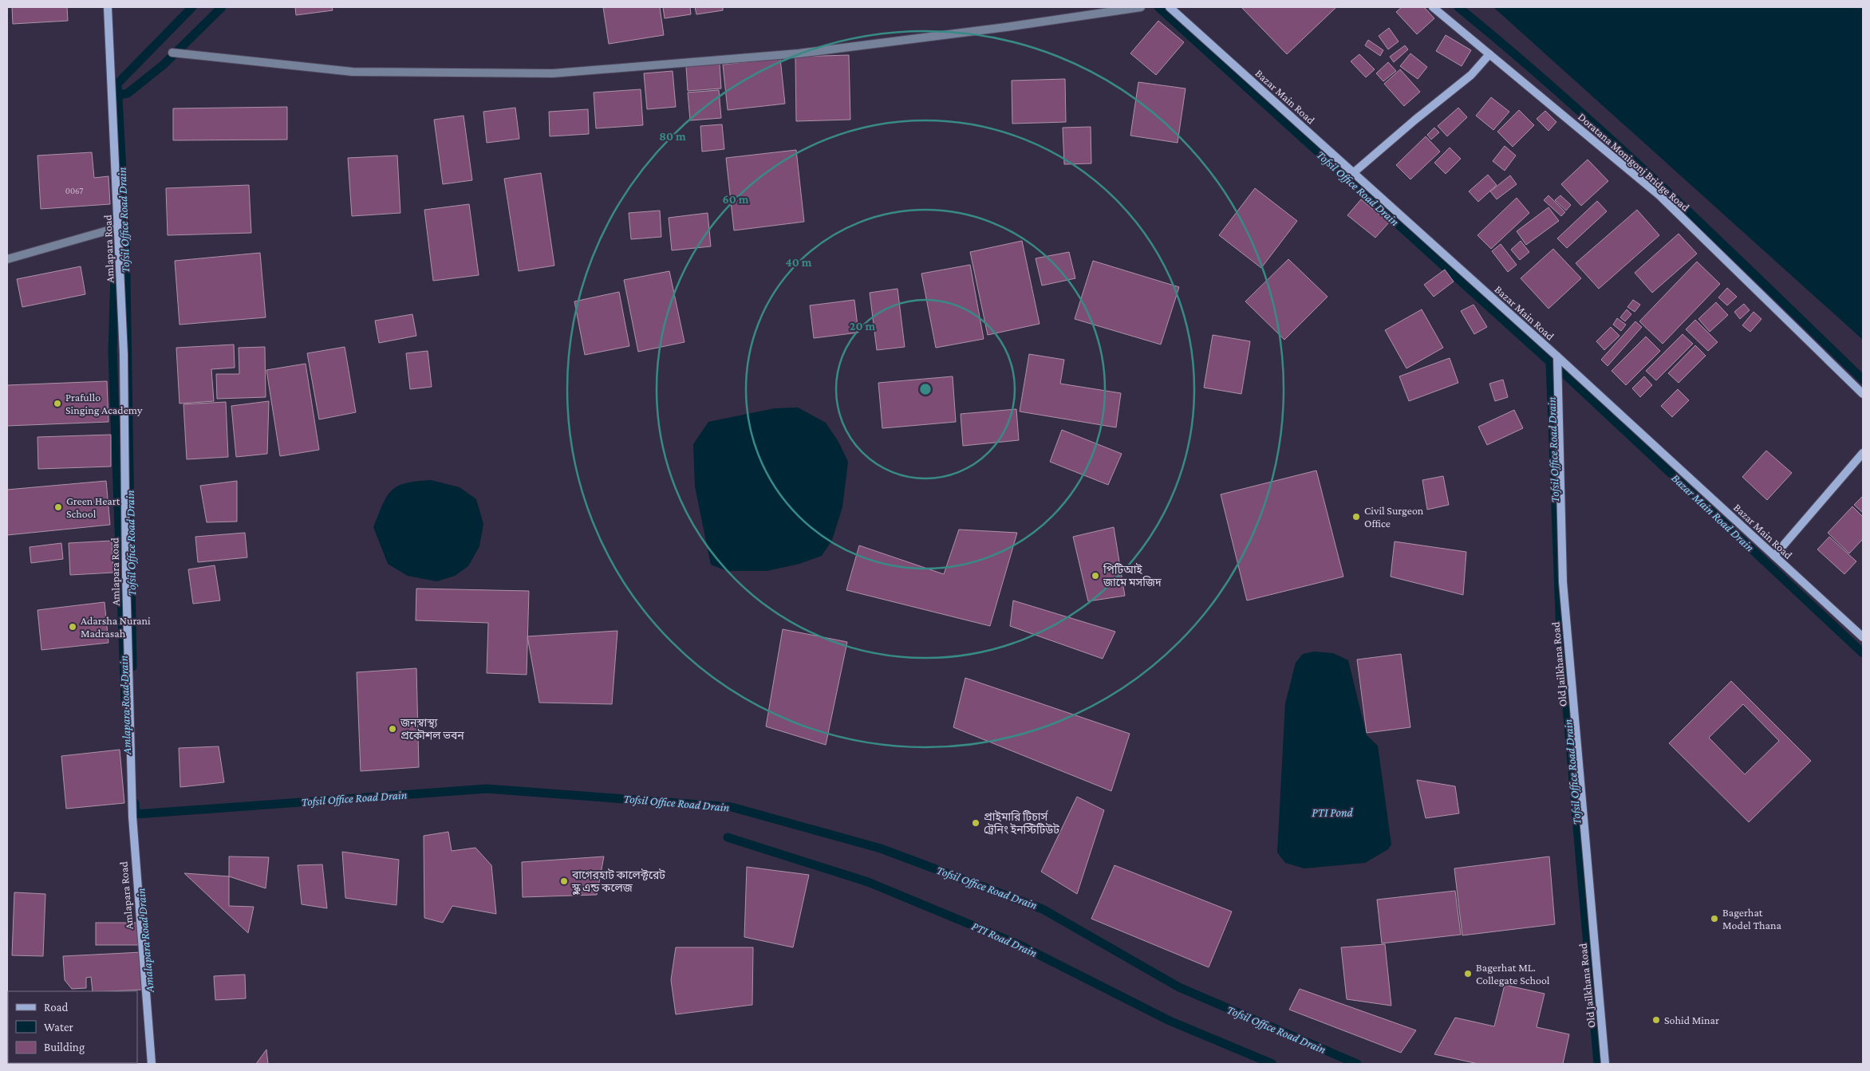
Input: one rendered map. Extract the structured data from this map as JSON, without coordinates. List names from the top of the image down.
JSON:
{
  "streets": {
    "street": [
      "Bazar Main Road",
      "Doratana Monigonj Bridge Road",
      "Amlapara Road",
      "Old Jailkhana Road"
    ]
  },
  "crossings": [
    ["Bazar Main Road", "Old Jailkhana Road"]
  ],
  "water": [
    "Tofsil Office Road Drain",
    "Bazar Main Road Drain",
    "Amlapara Road Drain",
    "PTI Pond",
    "PTI Road Drain",
    "Amalapara Road Drain"
  ],
  "places": [
    "Prafullo Singing Academy",
    "Green Heart School",
    "Civil Surgeon Office",
    "পিটিআই জামে মসজিদ",
    "Adarsha Nurani Madrasah",
    "জনস্বাস্থ্য প্রকৌশল ভবন",
    "প্রাইমারি টিচার্স ট্রেনিং ইনস্টিটিউট",
    "বাগেরহাট কালেক্টরেট স্কুল এন্ড কলেজ",
    "Bagerhat Model Thana",
    "Bagerhat ML. Collegate School",
    "Sohid Minar"
  ],
  "house_numbers": ["0067"],
  "legend": ["Road", "Water", "Building"],
  "rings": [
    "80 m",
    "60 m",
    "40 m",
    "20 m"
  ]
}
